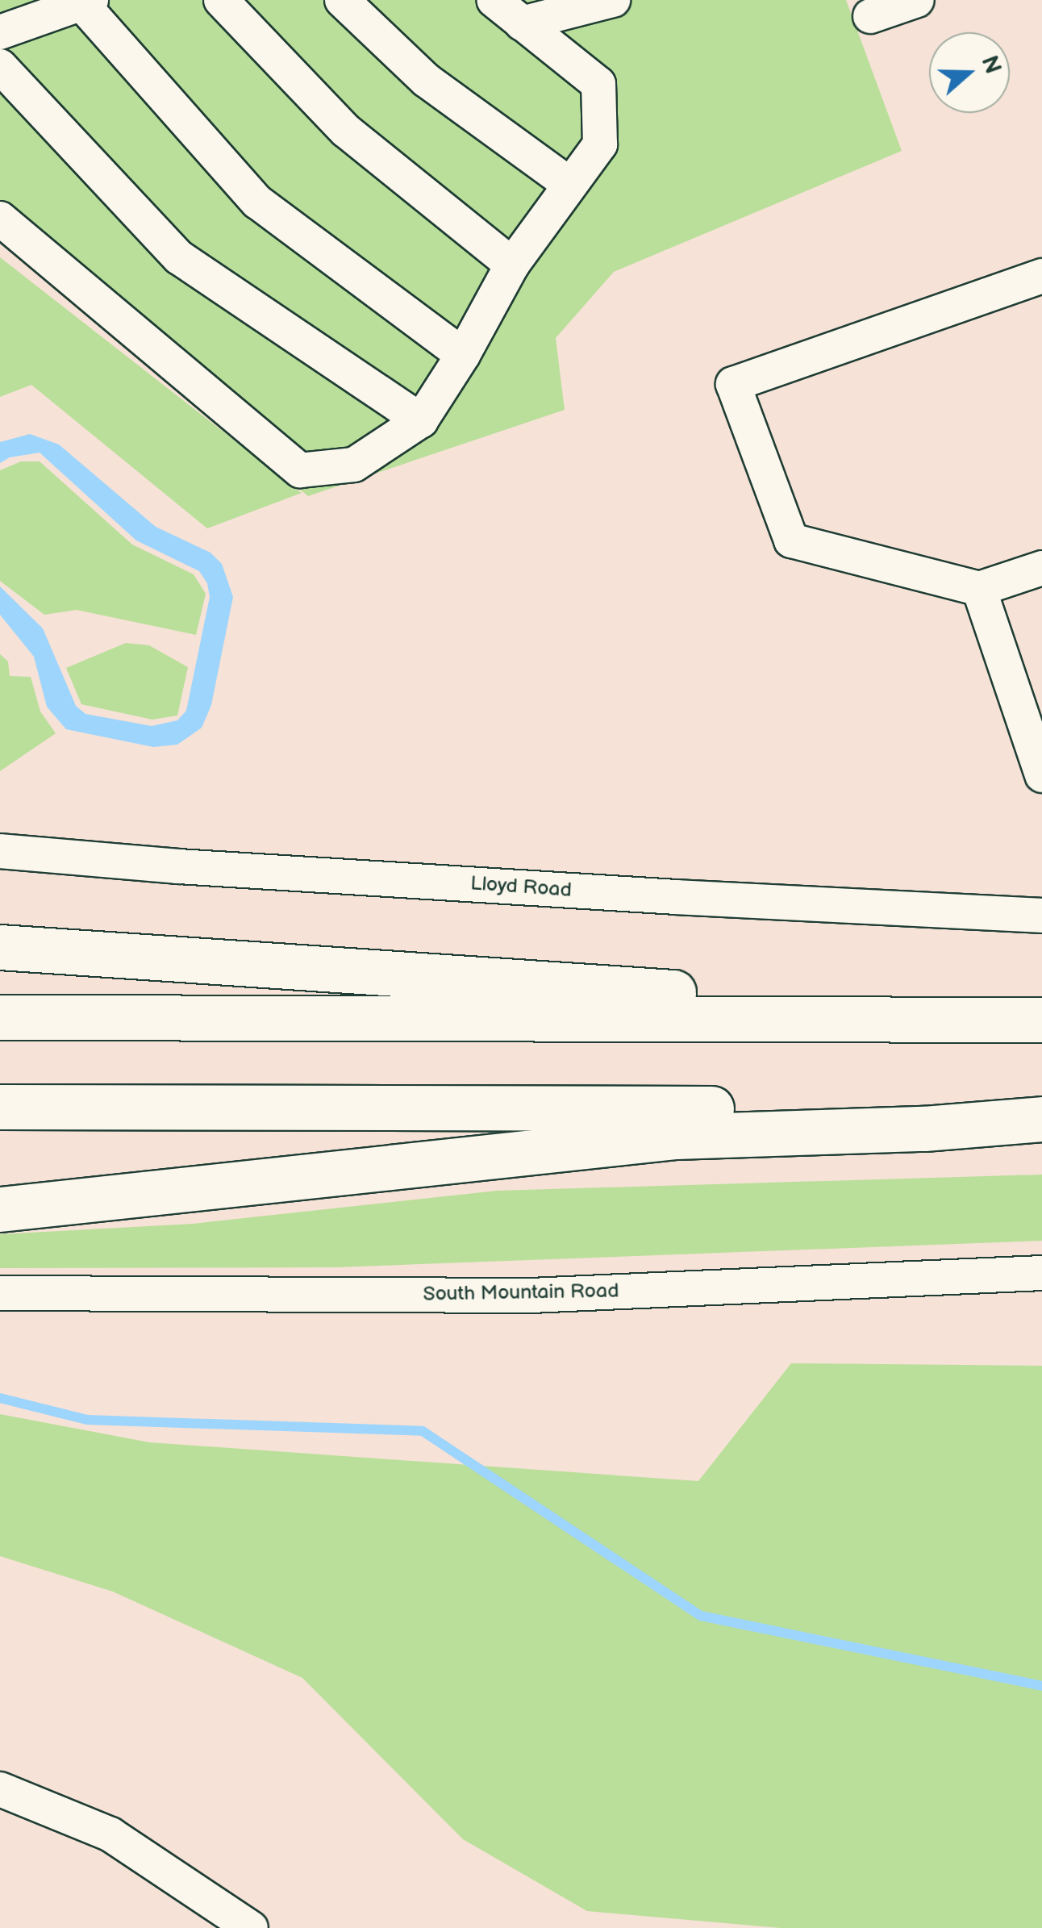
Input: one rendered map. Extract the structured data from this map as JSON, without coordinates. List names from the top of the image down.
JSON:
{
  "streets": {
    "street": ["Lloyd Road", "South Mountain Road"]
  },
  "north": "right"
}
